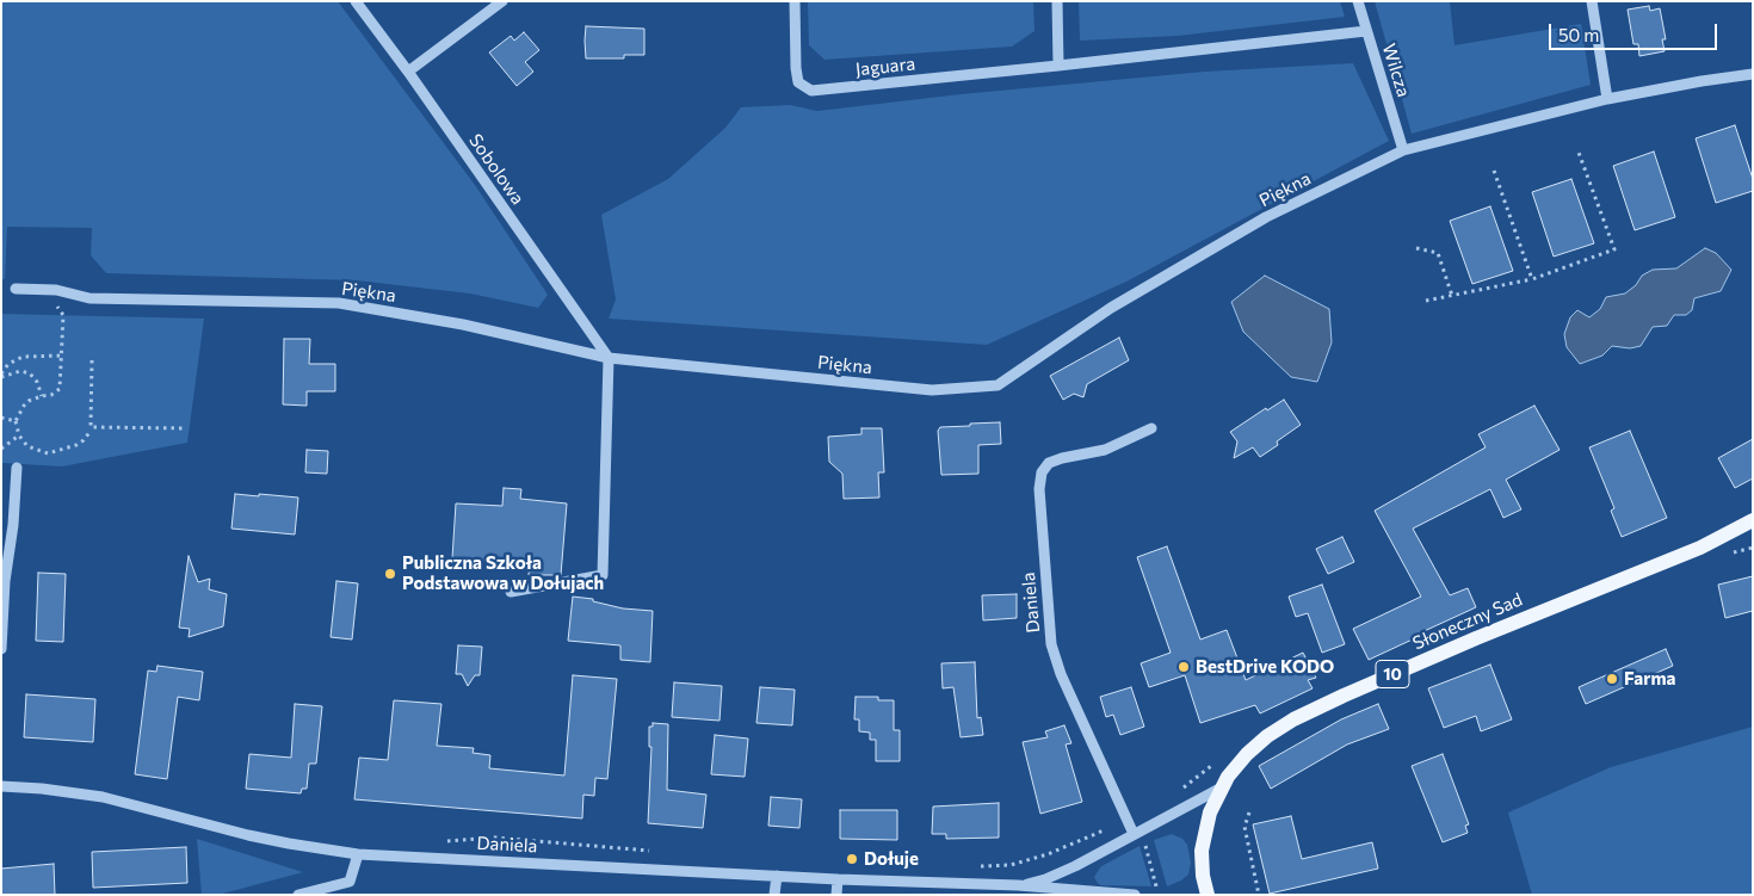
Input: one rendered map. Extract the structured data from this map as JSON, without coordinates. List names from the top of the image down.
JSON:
{
  "streets": {
    "main road": ["Słoneczny Sad", "10"],
    "street": [
      "Jaguara",
      "Wilcza",
      "Sobolowa",
      "Piękna",
      "Daniela"
    ]
  },
  "crossings": [
    ["Jaguara", "Wilcza"],
    ["Wilcza", "Piękna"],
    ["Sobolowa", "Piękna"],
    ["Daniela", "Słoneczny Sad"]
  ],
  "places": [
    "Publiczna Szkoła Podstawowa w Dołujach",
    "BestDrive KODO",
    "Farma",
    "Dołuje"
  ],
  "scale_bar": "50 m"
}
